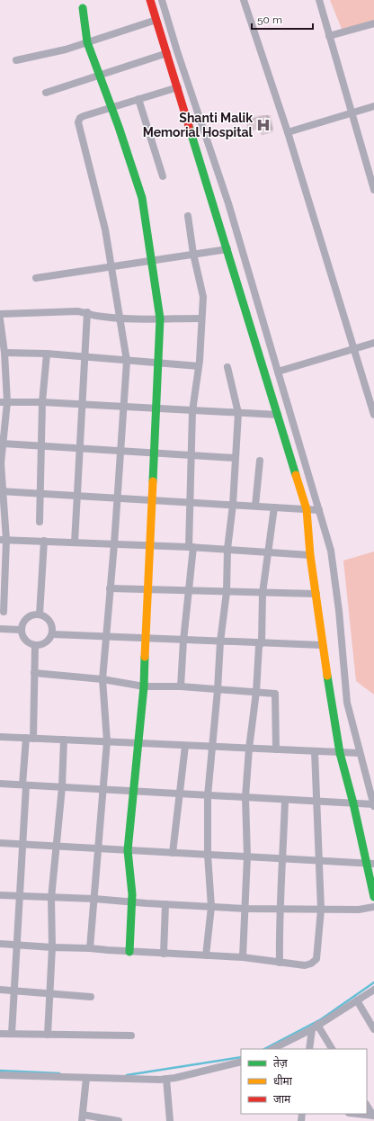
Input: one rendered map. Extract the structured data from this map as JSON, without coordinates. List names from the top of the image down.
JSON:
{
  "places": {
    "hospital": ["Shanti Malik Memorial Hospital"]
  },
  "legend": ["तेज़", "धीमा", "जाम"],
  "scale_bar": "50 m"
}
